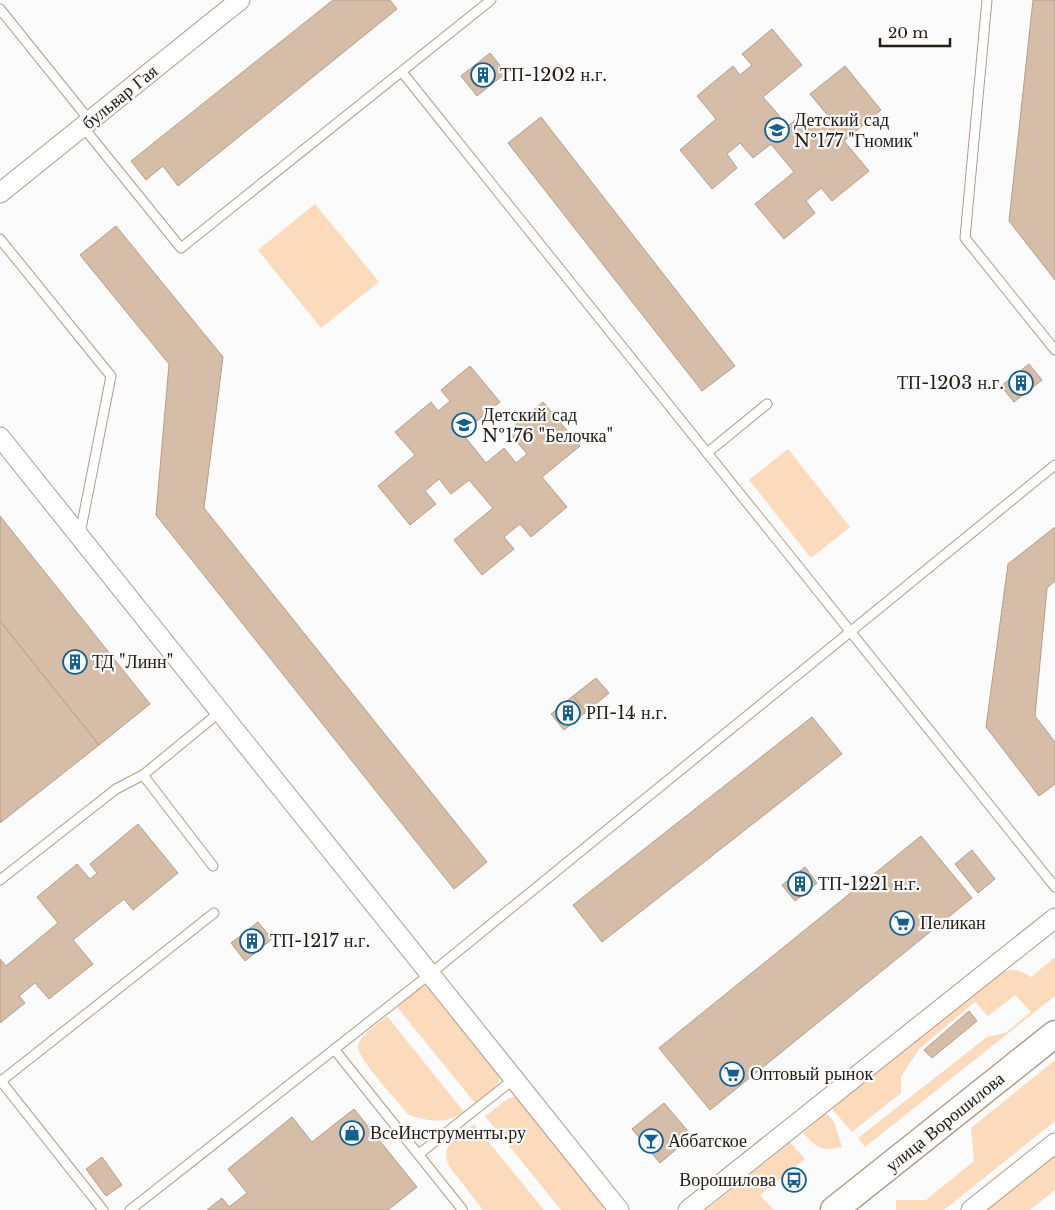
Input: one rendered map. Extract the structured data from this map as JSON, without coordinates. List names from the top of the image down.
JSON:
{
  "streets": {
    "main road": ["улица Ворошилова"],
    "street": ["бульвар Гая"]
  },
  "places": {
    "building": [
      "ТП-1202 н.г.",
      "ТП-1203 н.г.",
      "ТД \"Линн\"",
      "РП-14 н.г.",
      "ТП-1221 н.г.",
      "ТП-1217 н.г."
    ],
    "school or university": ["Детский сад №177 \"Гномик\"", "Детский сад №176 \"Белочка\""],
    "supermarket": ["Пеликан", "Оптовый рынок"],
    "shop": ["ВсеИнструменты.ру"],
    "bar": ["Аббатское"],
    "bus stop": ["Ворошилова"]
  },
  "scale_bar": "20 m"
}
